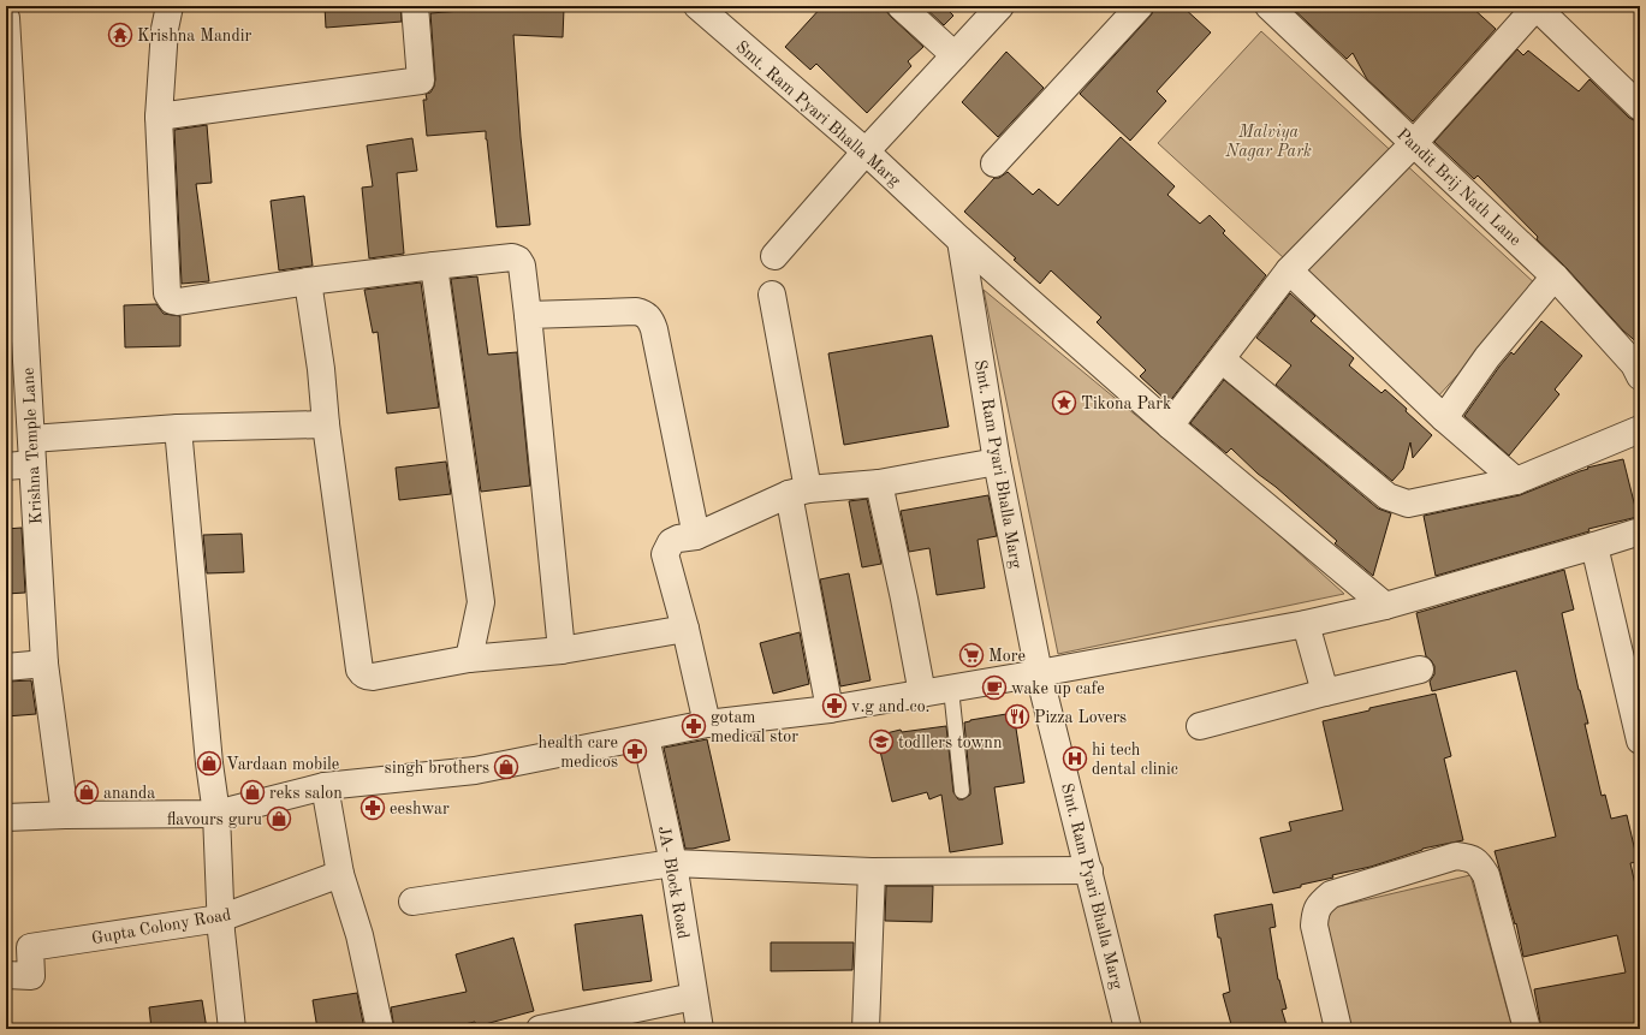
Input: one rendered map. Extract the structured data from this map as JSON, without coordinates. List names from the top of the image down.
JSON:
{
  "streets": {
    "street": [
      "Smt. Ram Pyari Bhalla Marg",
      "Pandit Brij Nath Lane",
      "Krishna Temple Lane",
      "JA- Block Road",
      "Gupta Colony Road"
    ]
  },
  "parks": ["Malviya Nagar Park"],
  "places": {
    "temple": ["Krishna Mandir"],
    "place": ["Tikona Park"],
    "supermarket": ["More"],
    "cafe": ["wake up cafe"],
    "pharmacy": [
      "v.g and co.",
      "gotam medical stor",
      "health care medicos",
      "eeshwar"
    ],
    "restaurant": ["Pizza Lovers"],
    "school or university": ["todllers townn"],
    "hospital": ["hi tech dental clinic"],
    "shop": [
      "Vardaan mobile",
      "singh brothers",
      "ananda",
      "reks salon",
      "flavours guru"
    ]
  }
}
